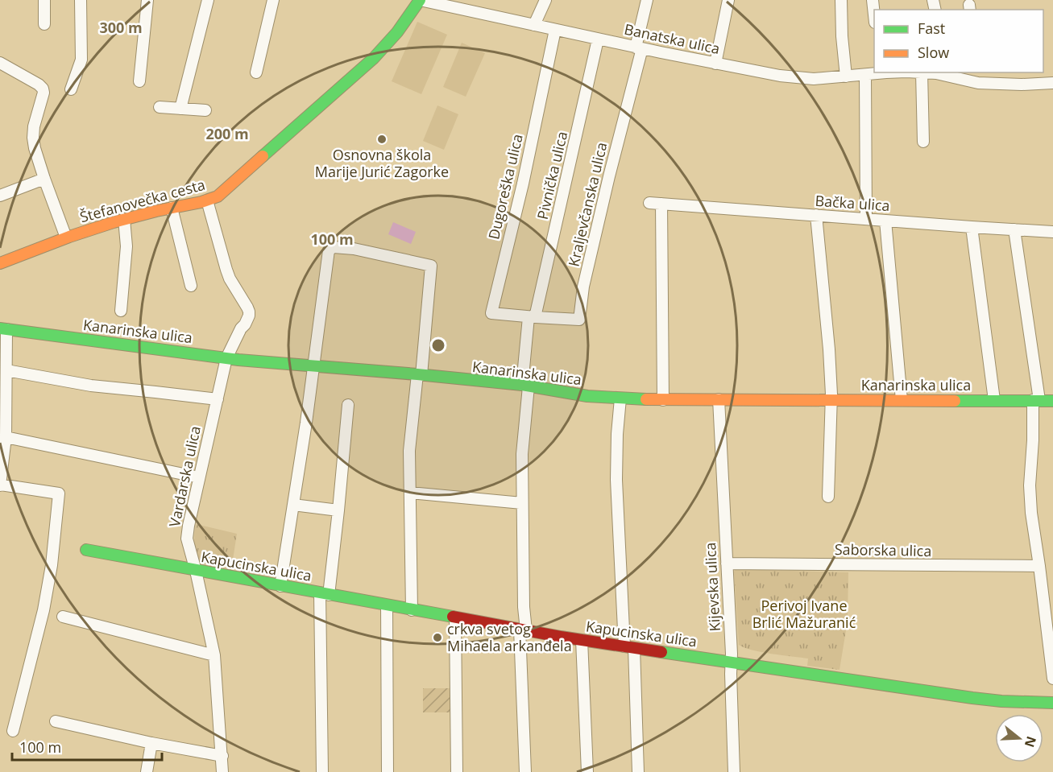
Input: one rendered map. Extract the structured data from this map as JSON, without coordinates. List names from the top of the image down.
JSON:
{
  "streets": {
    "street": [
      "Banatska ulica",
      "Pivnička ulica",
      "Dugoreška ulica",
      "Štefanovečka cesta",
      "Bačka ulica",
      "Kraljevčanska ulica",
      "Kanarinska ulica",
      "Vardarska ulica",
      "Saborska ulica",
      "Kapucinska ulica",
      "Kijevska ulica"
    ]
  },
  "crossings": [
    ["Banatska ulica", "Pivnička ulica"],
    ["Banatska ulica", "Dugoreška ulica"],
    ["Banatska ulica", "Štefanovečka cesta"],
    ["Banatska ulica", "Kraljevčanska ulica"],
    ["Pivnička ulica", "Dugoreška ulica"],
    ["Pivnička ulica", "Kraljevčanska ulica"],
    ["Pivnička ulica", "Kanarinska ulica"],
    ["Pivnička ulica", "Kapucinska ulica"],
    ["Dugoreška ulica", "Kraljevčanska ulica"],
    ["Štefanovečka cesta", "Vardarska ulica"],
    ["Kanarinska ulica", "Vardarska ulica"],
    ["Kanarinska ulica", "Kijevska ulica"],
    ["Vardarska ulica", "Kapucinska ulica"],
    ["Saborska ulica", "Kijevska ulica"],
    ["Kapucinska ulica", "Kijevska ulica"]
  ],
  "parks": ["Perivoj Ivane Brlić Mažuranić"],
  "places": ["Osnovna škola Marije Jurić Zagorke", "crkva svetog Mihaela arkanđela"],
  "legend": ["Fast", "Slow"],
  "scale_bar": "100 m",
  "north": "right",
  "rings": ["300 m", "200 m", "100 m"]
}
